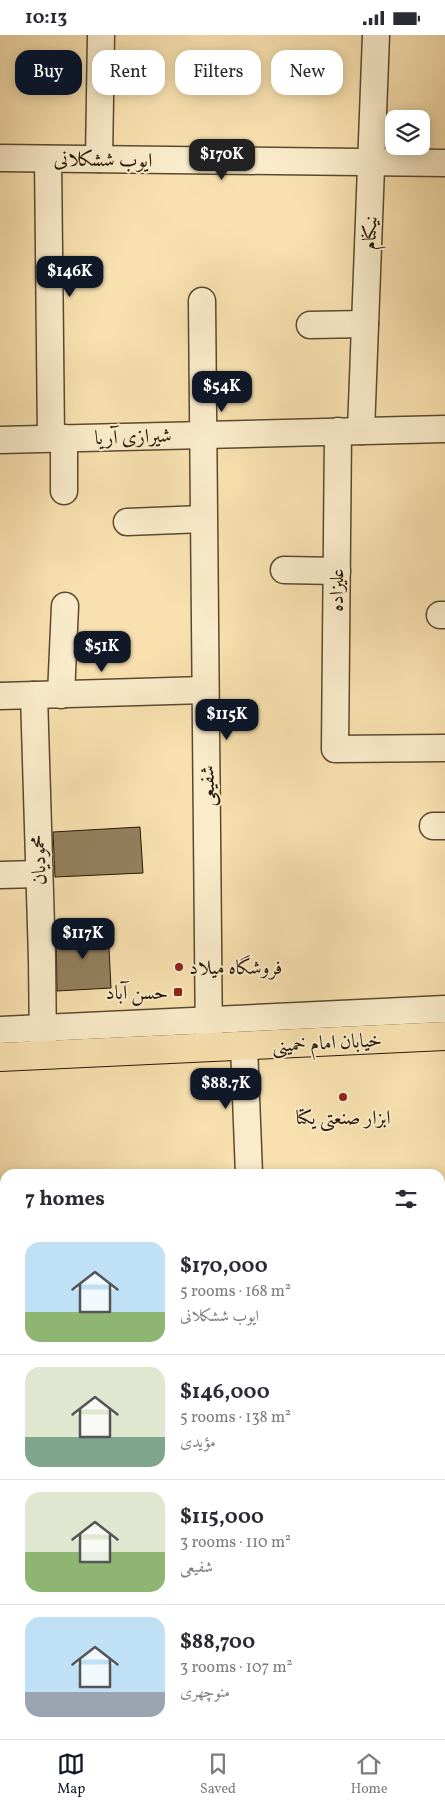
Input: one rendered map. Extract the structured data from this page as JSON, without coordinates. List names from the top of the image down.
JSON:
{
  "streets": {
    "main road": ["خیابان امام خمینی"],
    "street": [
      "ایوب ششکلانی",
      "نیکنام",
      "شیرازی آریا",
      "علیزاده",
      "شفیعی",
      "محمودیان"
    ]
  },
  "crossings": [
    ["ایوب ششکلانی", "نیکنام"],
    ["نیکنام", "شیرازی آریا"],
    ["نیکنام", "علیزاده"],
    ["شیرازی آریا", "علیزاده"],
    ["شیرازی آریا", "شفیعی"],
    ["شفیعی", "خیابان امام خمینی"],
    ["محمودیان", "خیابان امام خمینی"]
  ],
  "places": {
    "other": ["فروشگاه میلاد", "ابزار صنعتی یکتا"],
    "transit": ["حسن آباد"]
  },
  "page": {
    "status": "10:13",
    "chip": [
      "Buy",
      "Rent",
      "Filters",
      "New"
    ],
    "price": [
      "$170K",
      "$146K",
      "$54K",
      "$51K",
      "$115K",
      "$117K",
      "$88.7K"
    ],
    "heading": "7 homes",
    "list": [
      {
        "name": "$170,000",
        "note": "5 rooms · 168 m² · ایوب ششکلانی"
      },
      {
        "name": "$146,000",
        "note": "5 rooms · 138 m² · مؤیدی"
      },
      {
        "name": "$115,000",
        "note": "3 rooms · 110 m² · شفیعی"
      },
      {
        "name": "$88,700",
        "note": "3 rooms · 107 m² · منوچهری"
      }
    ],
    "tabs": ["Map", "Saved", "Home"]
  }
}
